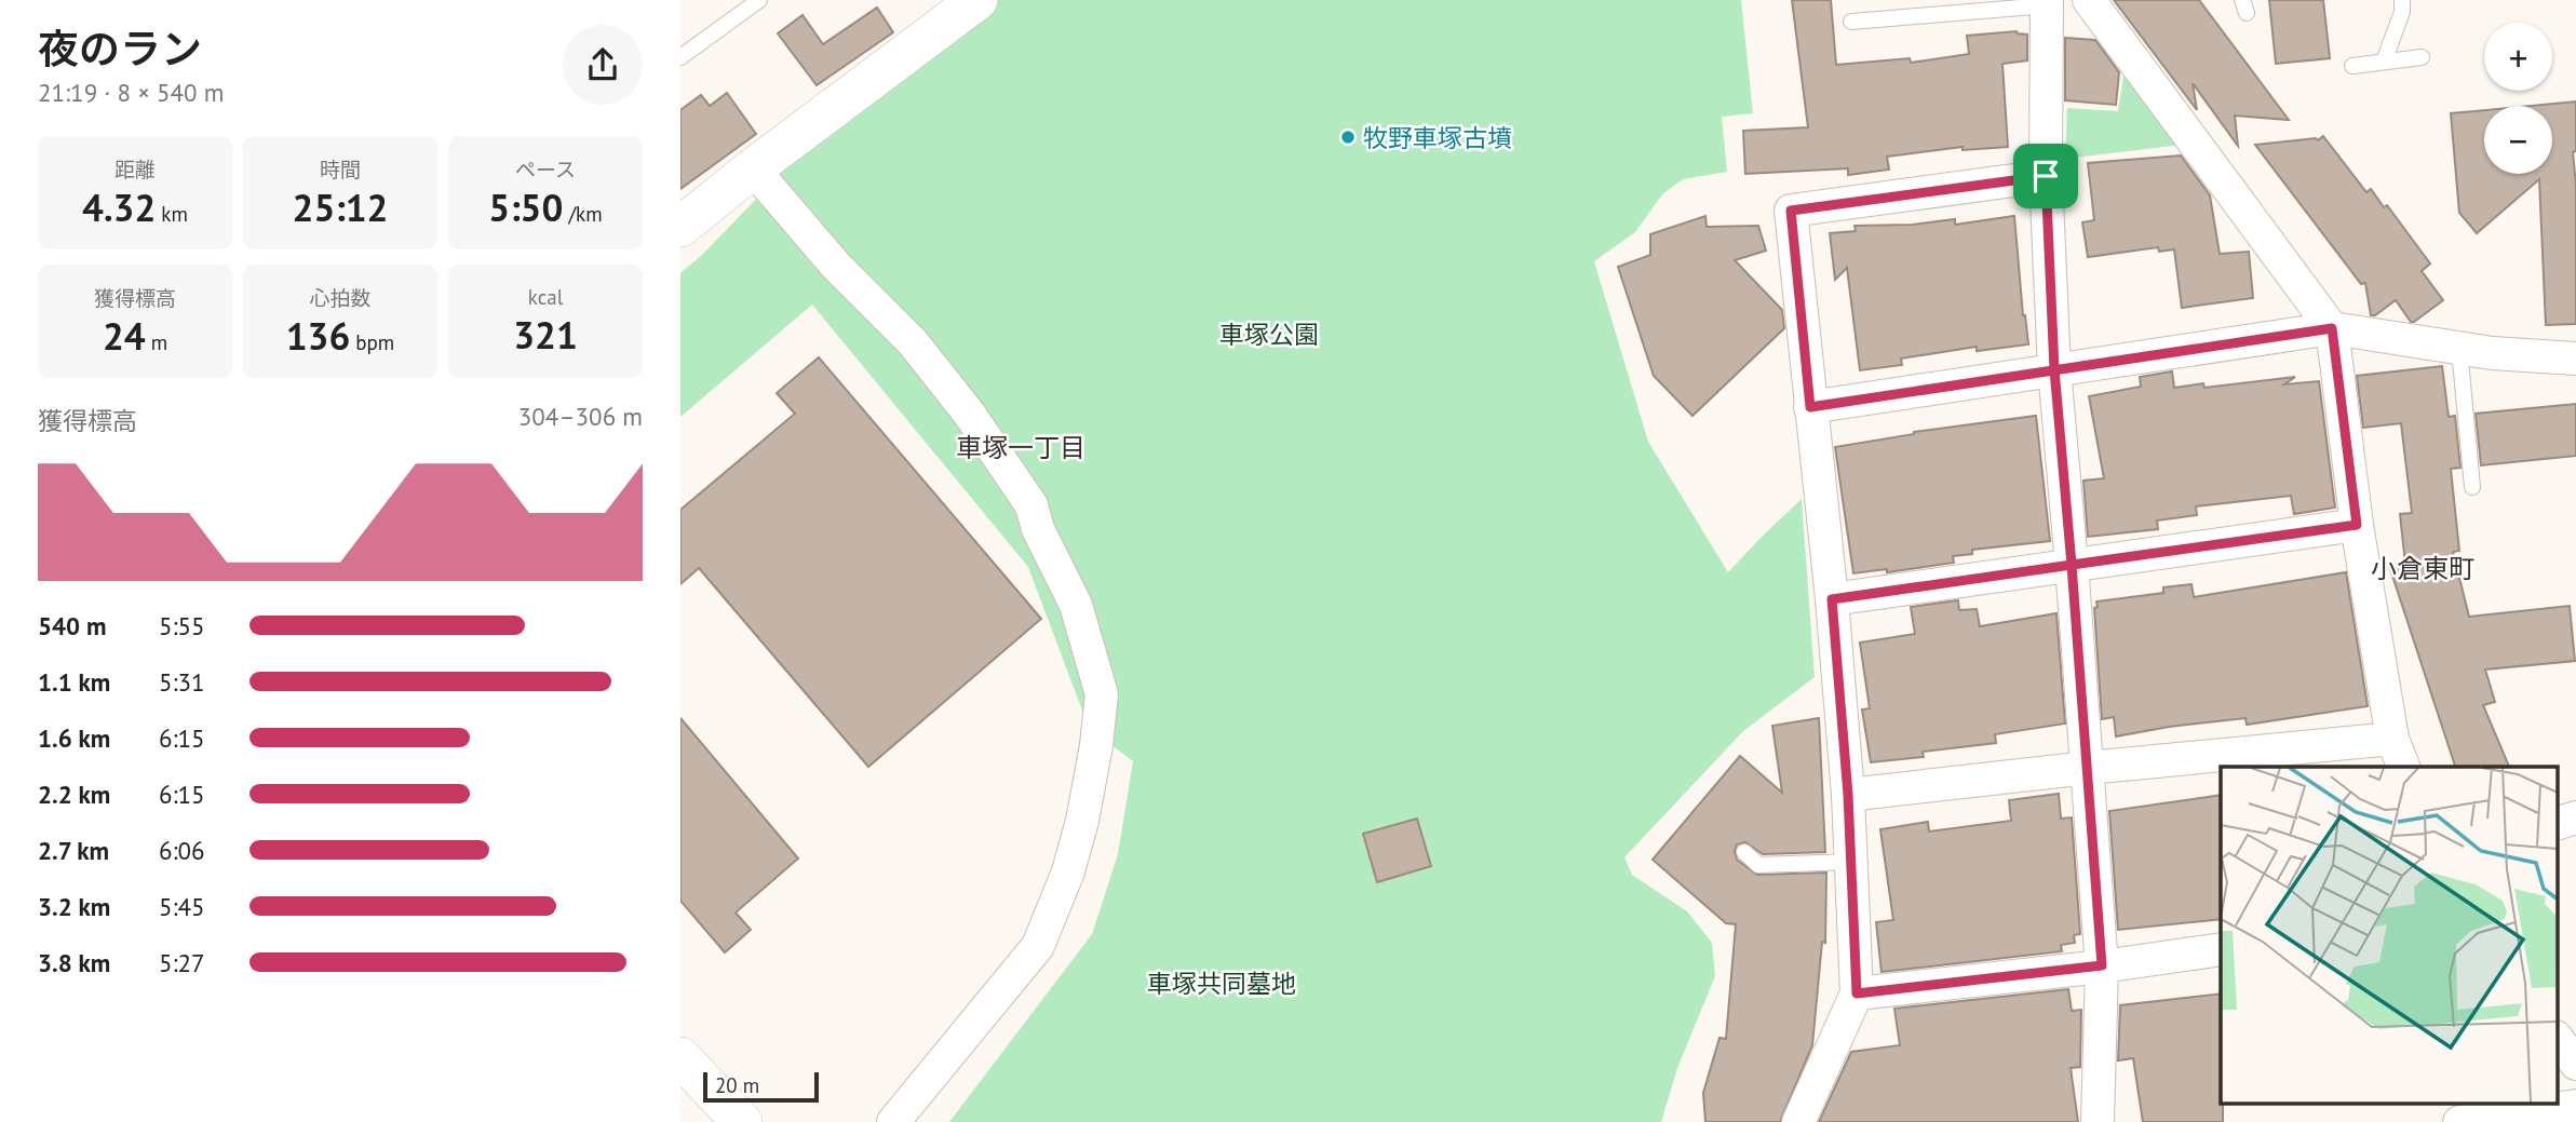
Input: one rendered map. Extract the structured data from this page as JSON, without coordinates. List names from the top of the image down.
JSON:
{
  "districts": ["車塚一丁目", "小倉東町"],
  "parks": ["車塚公園", "車塚共同墓地"],
  "places": ["牧野車塚古墳"],
  "scale_bar": "20 m",
  "page": {
    "heading": ["夜のラン", "21:19 · 8 × 540 m"],
    "map_buttons": ["+", "−"],
    "stats": [
      ["距離", "4.32 km"],
      ["時間", "25:12"],
      ["ペース", "5:50 /km"],
      ["獲得標高", "24 m"],
      ["心拍数", "136 bpm"],
      ["kcal", "321"]
    ],
    "chart": ["獲得標高", "304–306 m"],
    "list": [
      {
        "name": "540 m",
        "note": "5:55"
      },
      {
        "name": "1.1 km",
        "note": "5:31"
      },
      {
        "name": "1.6 km",
        "note": "6:15"
      },
      {
        "name": "2.2 km",
        "note": "6:15"
      },
      {
        "name": "2.7 km",
        "note": "6:06"
      },
      {
        "name": "3.2 km",
        "note": "5:45"
      },
      {
        "name": "3.8 km",
        "note": "5:27"
      }
    ],
    "scale": "20 m"
  }
}
